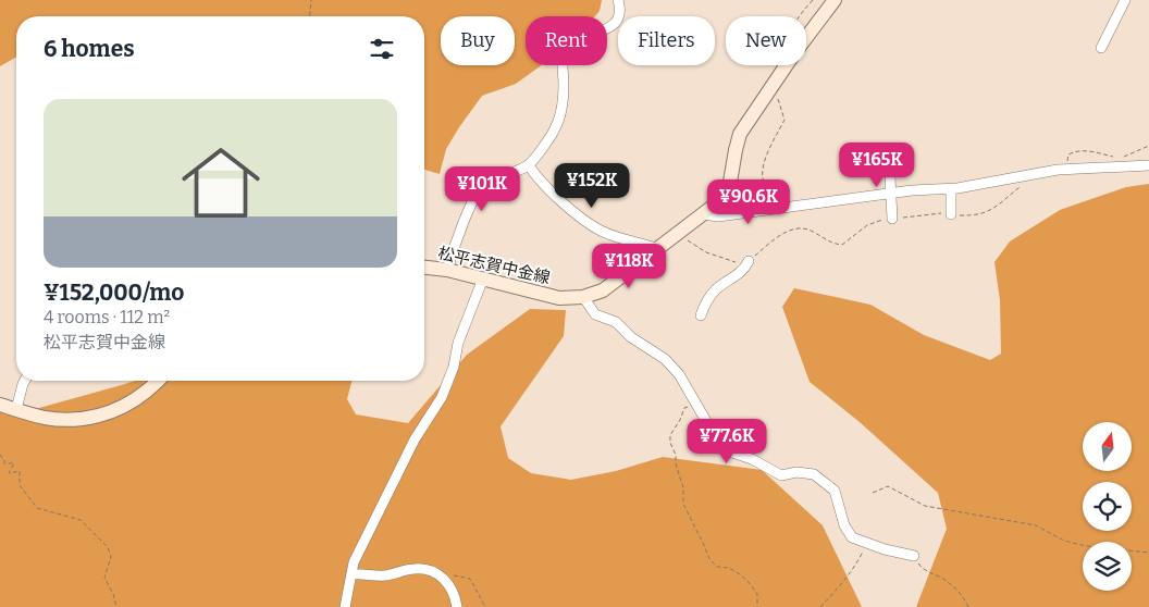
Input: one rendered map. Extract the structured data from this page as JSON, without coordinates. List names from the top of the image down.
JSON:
{
  "streets": {
    "main road": ["松平志賀中金線"]
  },
  "north": "top",
  "page": {
    "chip": [
      "Buy",
      "Rent",
      "Filters",
      "New"
    ],
    "heading": "6 homes",
    "list": [
      {
        "name": "¥152,000/mo",
        "note": "4 rooms · 112 m² · 松平志賀中金線"
      }
    ],
    "price": [
      "¥165K",
      "¥152K",
      "¥101K",
      "¥90.6K",
      "¥118K",
      "¥77.6K"
    ]
  }
}
